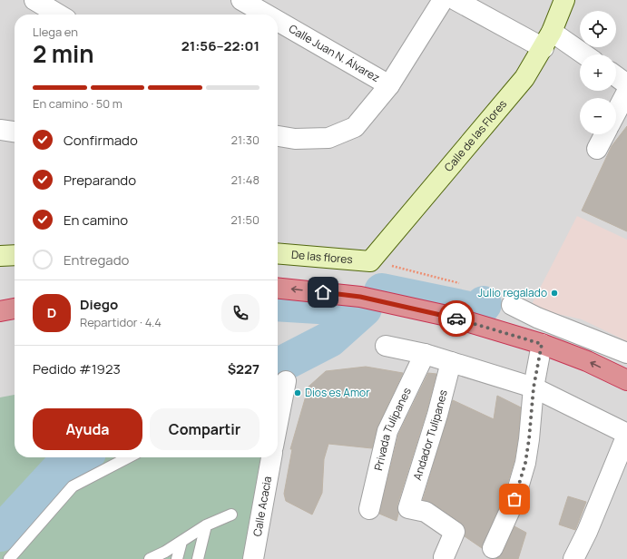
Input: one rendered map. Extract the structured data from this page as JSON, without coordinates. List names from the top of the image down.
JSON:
{
  "streets": {
    "street": [
      "Calle Juan N. Álvarez",
      "Calle de las Flores",
      "De las flores",
      "Privada Tulipanes",
      "Andador Tulipanes",
      "Calle Acacia"
    ]
  },
  "crossings": [
    ["Calle de las Flores", "De las flores"]
  ],
  "places": ["Julio regalado", "Dios es Amor"],
  "page": {
    "map_buttons": ["+", "−"],
    "heading": ["2 min", "Llega en", "21:56–22:01"],
    "panel": [
      "Diego",
      "Repartidor · 4.4",
      "Pedido #1923",
      "$227"
    ],
    "bar": "En camino · 50 m",
    "list": [
      ["Confirmado", "21:30"],
      ["Preparando", "21:48"],
      ["En camino", "21:50"],
      "Entregado"
    ],
    "round": "D",
    "buttons": ["Ayuda", "Compartir"]
  }
}
